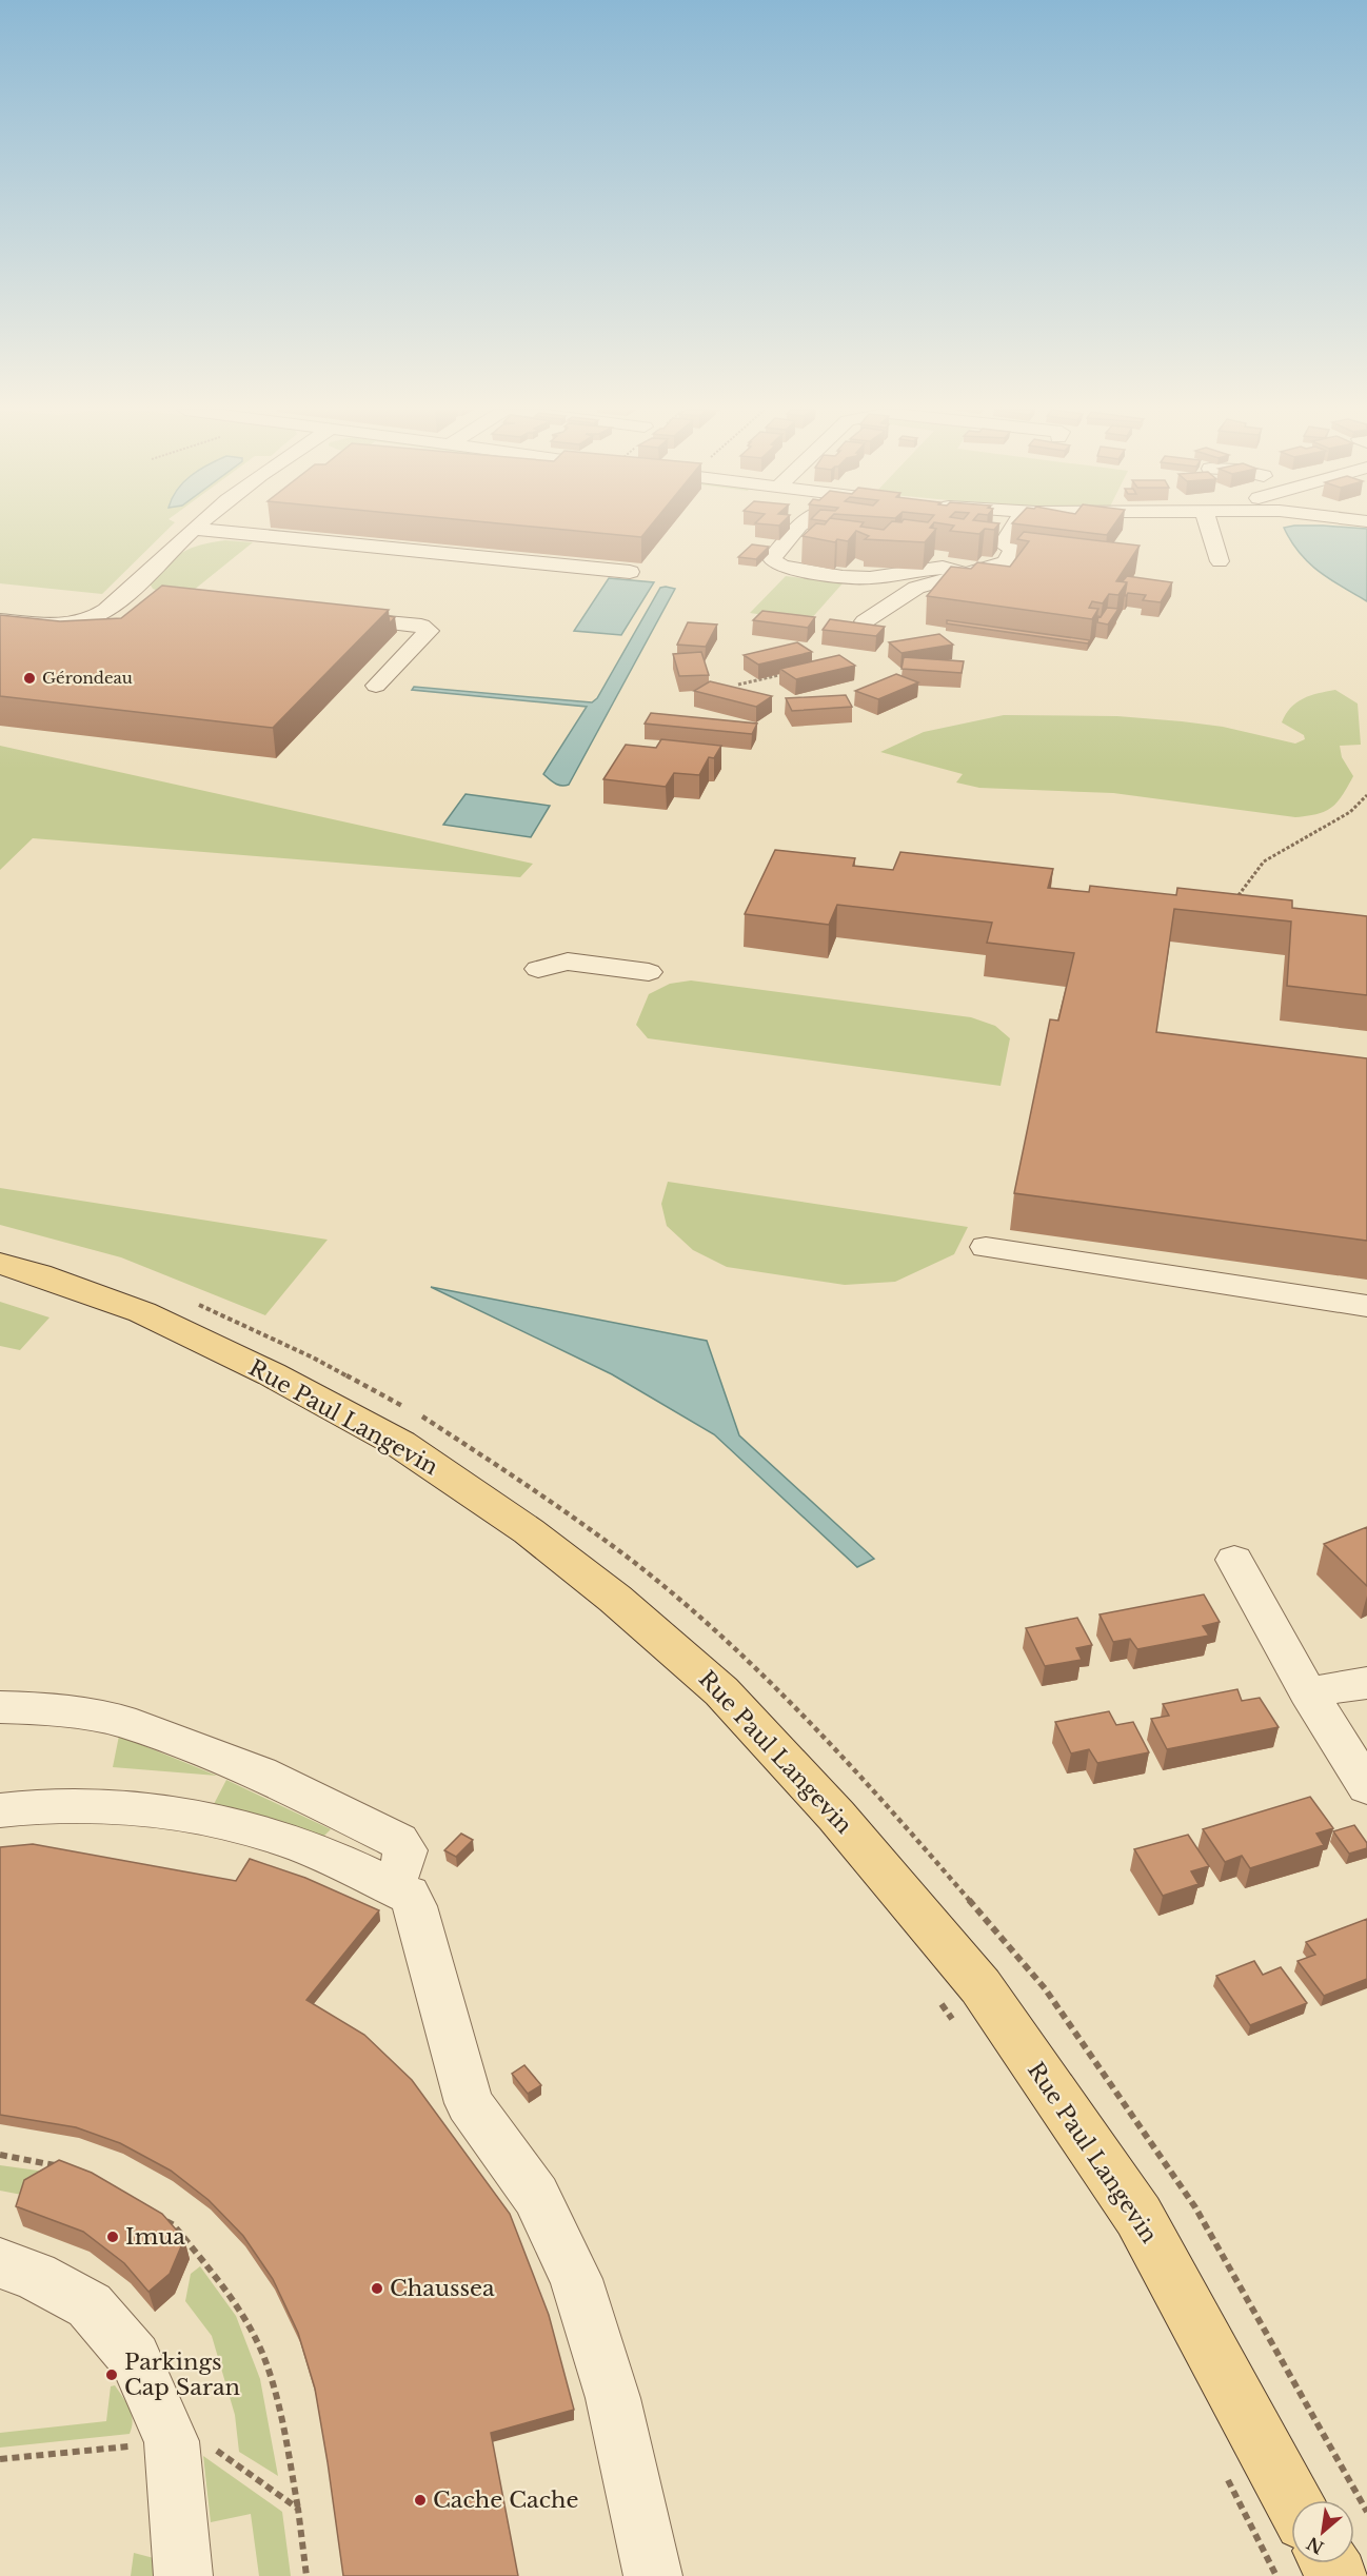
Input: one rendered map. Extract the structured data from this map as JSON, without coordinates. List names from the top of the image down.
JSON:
{
  "streets": {
    "main road": ["Rue Paul Langevin"]
  },
  "places": [
    "Gérondeau",
    "Imua",
    "Chaussea",
    "Parkings Cap Saran",
    "Cache Cache"
  ],
  "north": "bottom left"
}
